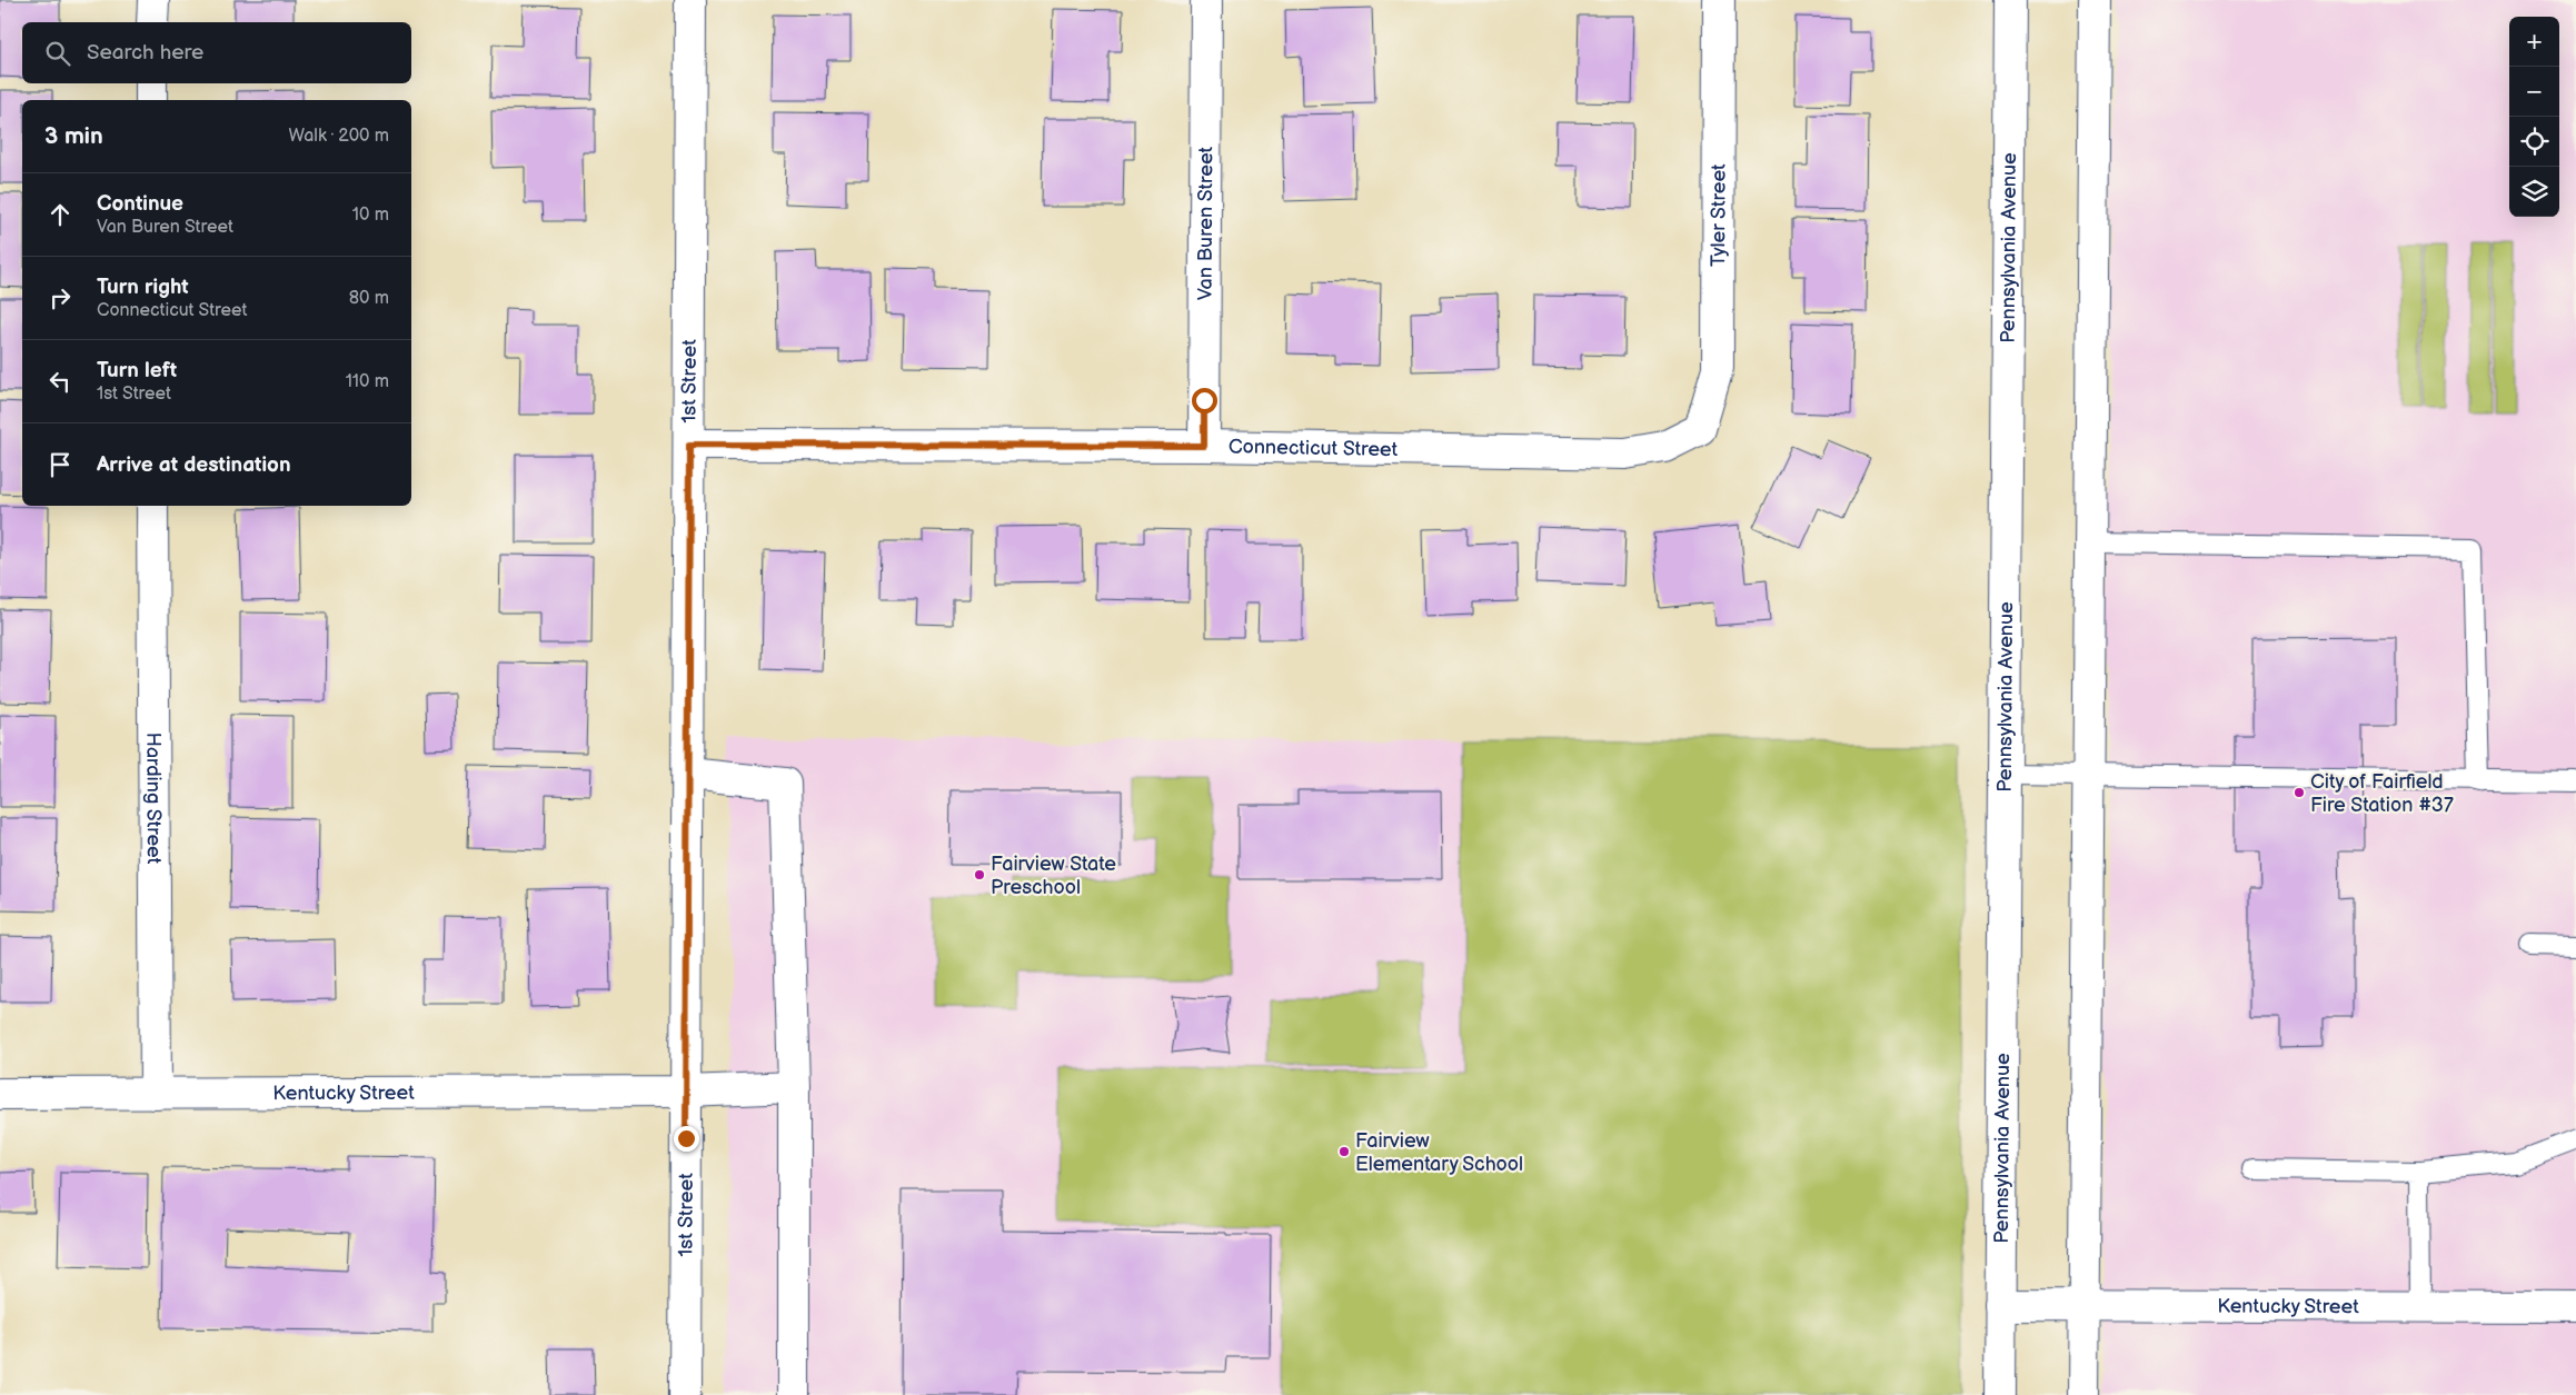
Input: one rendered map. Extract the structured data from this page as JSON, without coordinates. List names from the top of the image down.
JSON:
{
  "streets": {
    "street": [
      "Tyler Street",
      "Van Buren Street",
      "Pennsylvania Avenue",
      "1st Street",
      "Connecticut Street",
      "Harding Street",
      "Kentucky Street"
    ]
  },
  "crossings": [
    ["Tyler Street", "Connecticut Street"],
    ["Van Buren Street", "Connecticut Street"],
    ["Pennsylvania Avenue", "Kentucky Street"],
    ["1st Street", "Connecticut Street"],
    ["1st Street", "Kentucky Street"],
    ["Harding Street", "Kentucky Street"]
  ],
  "places": ["City of Fairfield Fire Station #37", "Fairview State Preschool", "Fairview Elementary School"],
  "page": {
    "map_buttons": ["+", "−"],
    "search": "Search here",
    "heading": ["3 min", "Walk · 200 m"],
    "list": [
      ["Continue", "Van Buren Street", "10 m"],
      ["Turn right", "Connecticut Street", "80 m"],
      ["Turn left", "1st Street", "110 m"],
      "Arrive at destination"
    ]
  }
}
